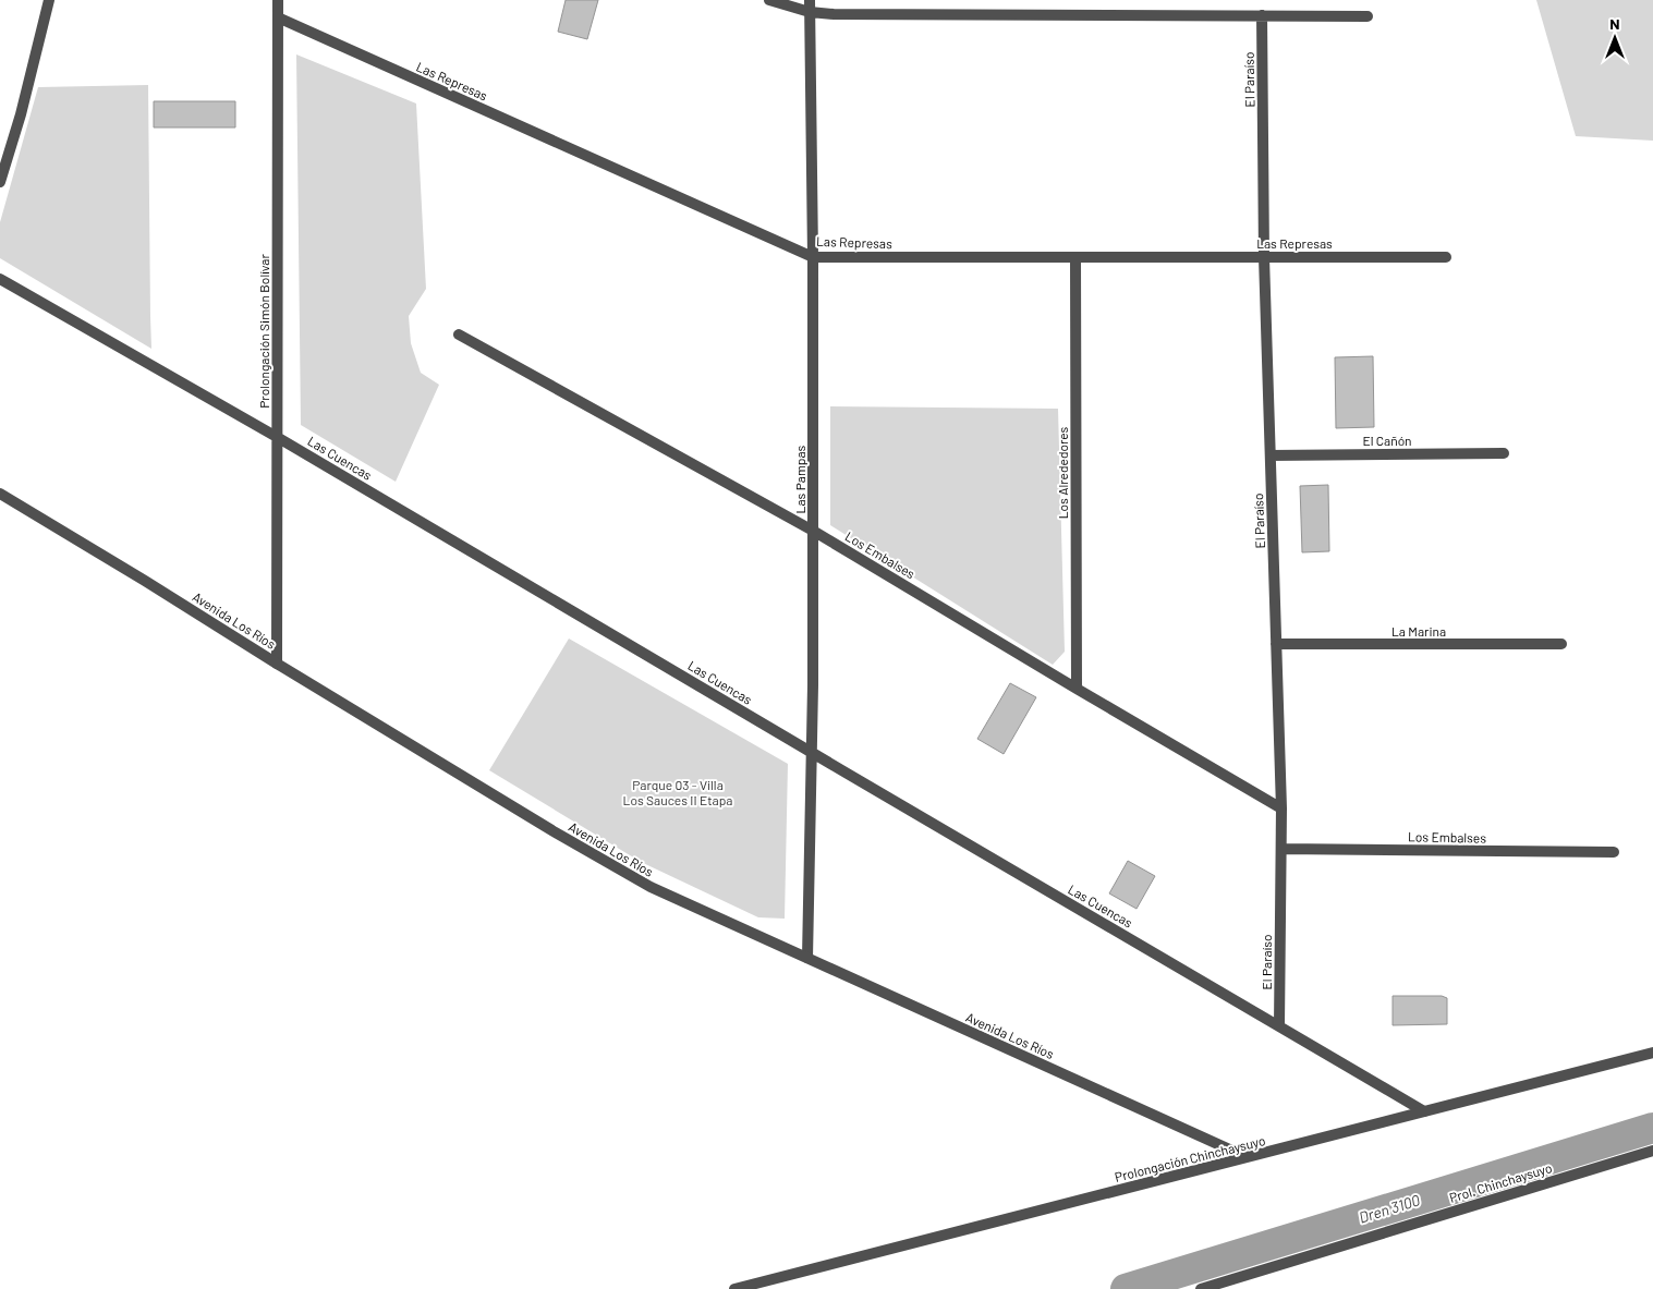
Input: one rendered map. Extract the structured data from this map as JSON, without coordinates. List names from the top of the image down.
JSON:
{
  "streets": {
    "street": [
      "El Paraíso",
      "Las Represas",
      "Prolongación Simón Bolívar",
      "El Cañón",
      "Las Cuencas",
      "Los Alrededores",
      "Las Pampas",
      "Los Embalses",
      "Avenida Los Ríos",
      "La Marina",
      "Prolongación Chinchaysuyo",
      "Prol. Chinchaysuyo"
    ]
  },
  "crossings": [
    ["El Paraíso", "Las Represas"],
    ["El Paraíso", "El Cañón"],
    ["El Paraíso", "Las Cuencas"],
    ["El Paraíso", "Los Embalses"],
    ["El Paraíso", "La Marina"],
    ["Las Represas", "Prolongación Simón Bolívar"],
    ["Las Represas", "Los Alrededores"],
    ["Las Represas", "Las Pampas"],
    ["Prolongación Simón Bolívar", "Las Cuencas"],
    ["Prolongación Simón Bolívar", "Avenida Los Ríos"],
    ["Las Cuencas", "Las Pampas"],
    ["Las Cuencas", "Prolongación Chinchaysuyo"],
    ["Los Alrededores", "Los Embalses"],
    ["Las Pampas", "Los Embalses"],
    ["Las Pampas", "Avenida Los Ríos"],
    ["Avenida Los Ríos", "Prolongación Chinchaysuyo"]
  ],
  "water": ["Dren 3100"],
  "parks": ["Parque 03 - Villa Los Sauces II Etapa"],
  "north": "top"
}
